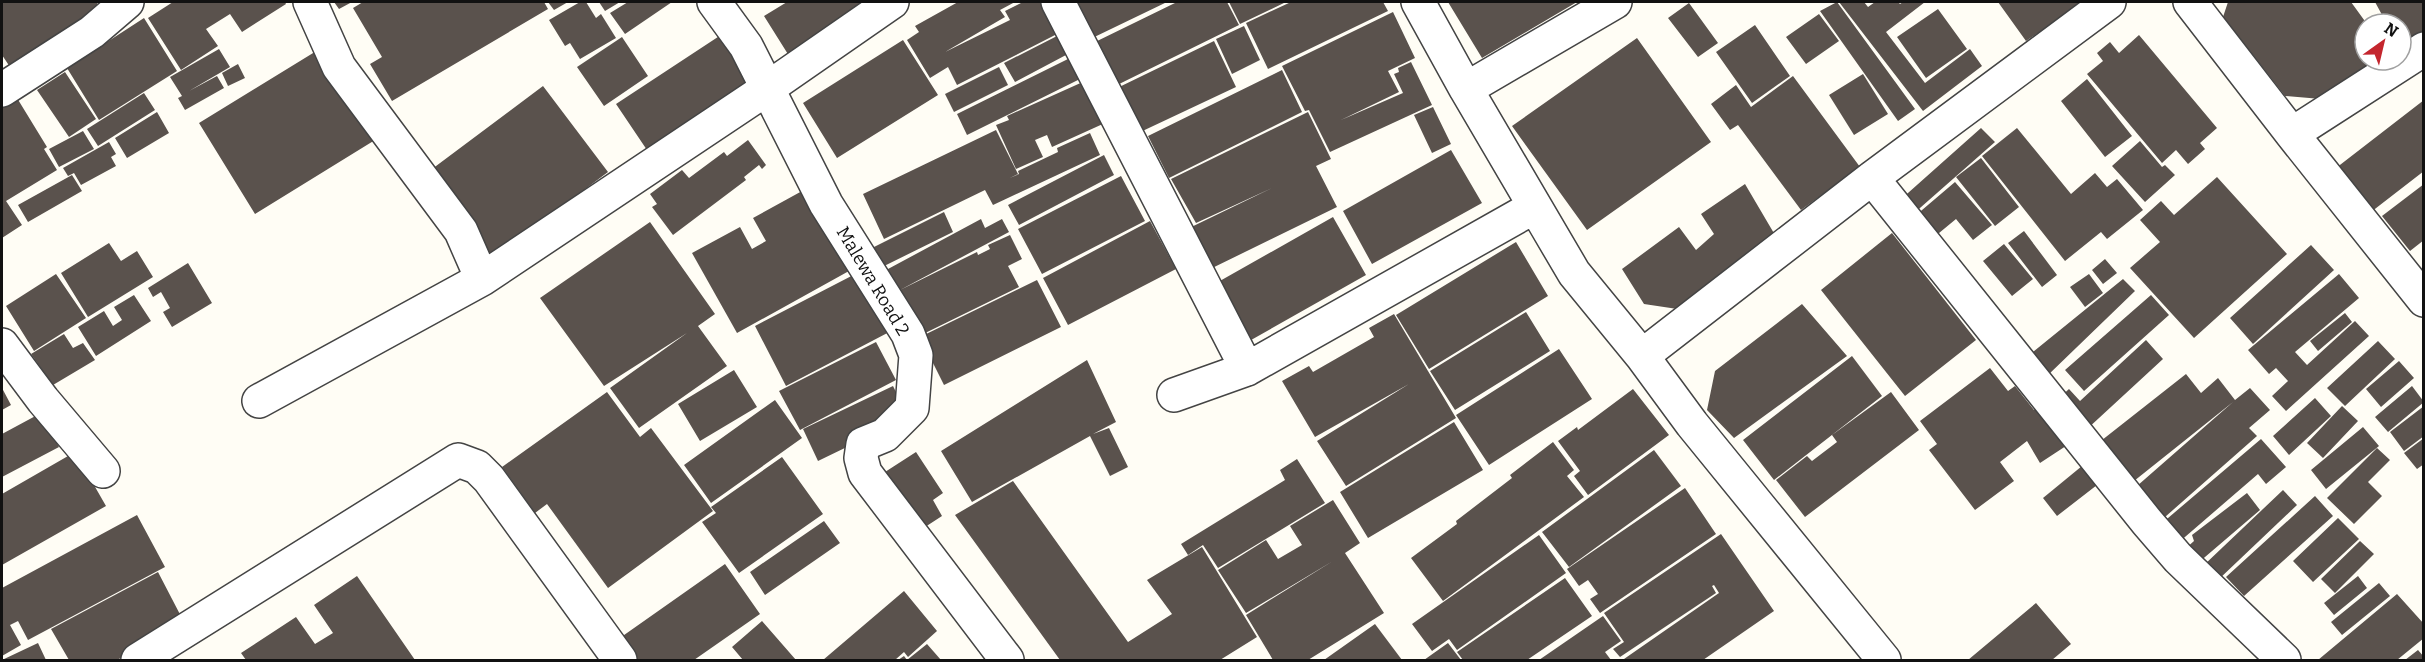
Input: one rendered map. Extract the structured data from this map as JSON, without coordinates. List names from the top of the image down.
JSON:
{
  "streets": {
    "street": ["Malewa Road 2"]
  },
  "north": "top right"
}
